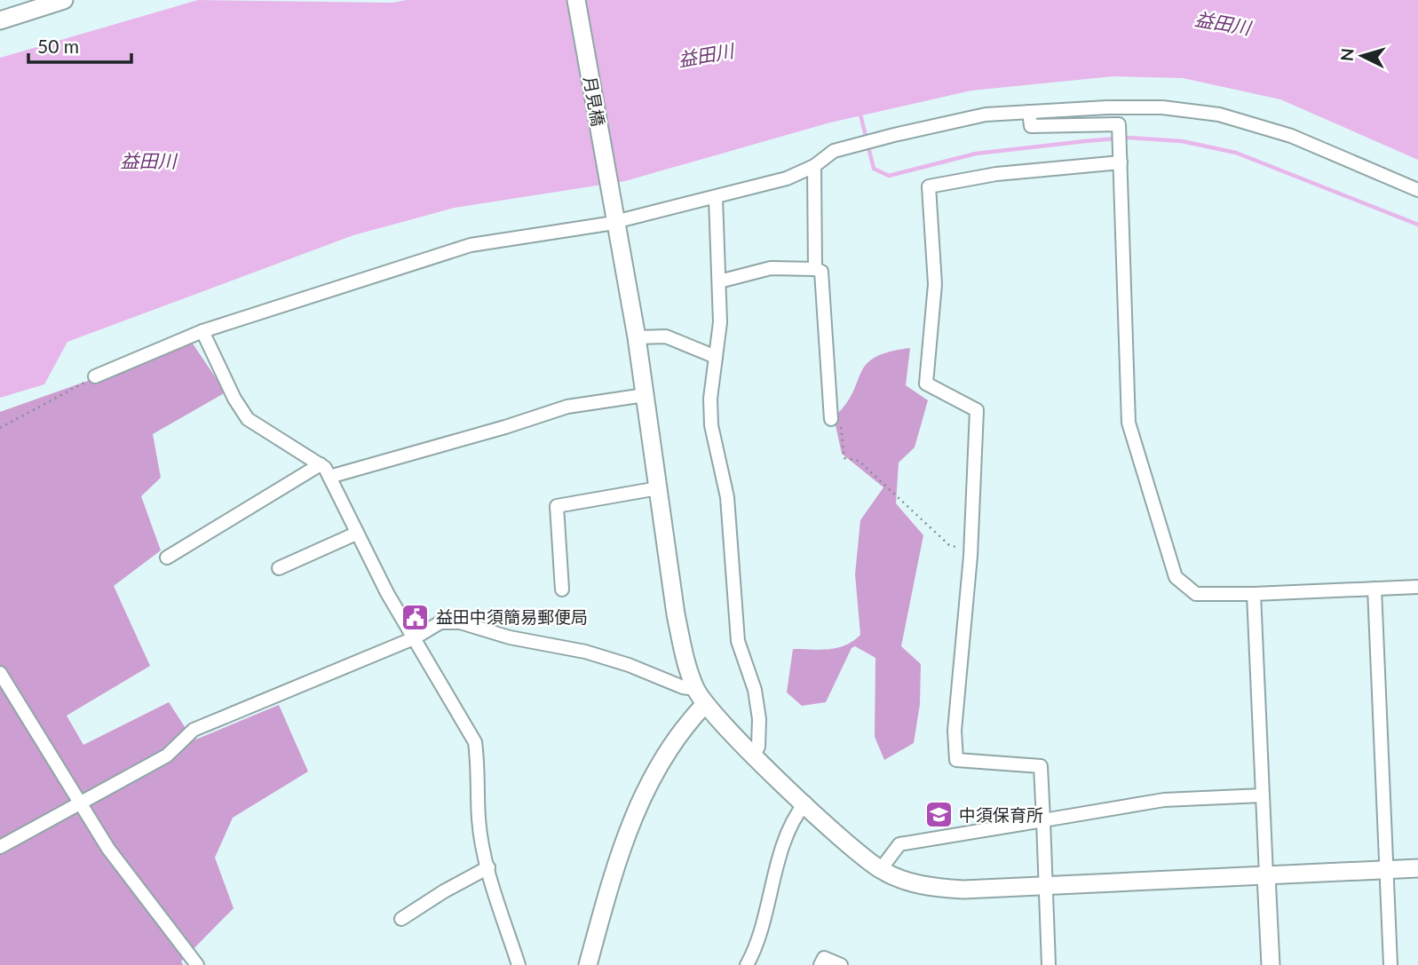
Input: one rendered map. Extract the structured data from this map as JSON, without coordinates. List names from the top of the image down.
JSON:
{
  "streets": {
    "street": ["月見橋"]
  },
  "water": ["益田川"],
  "places": {
    "public building": ["益田中須簡易郵便局"],
    "school or university": ["中須保育所"]
  },
  "scale_bar": "50 m",
  "north": "left"
}
